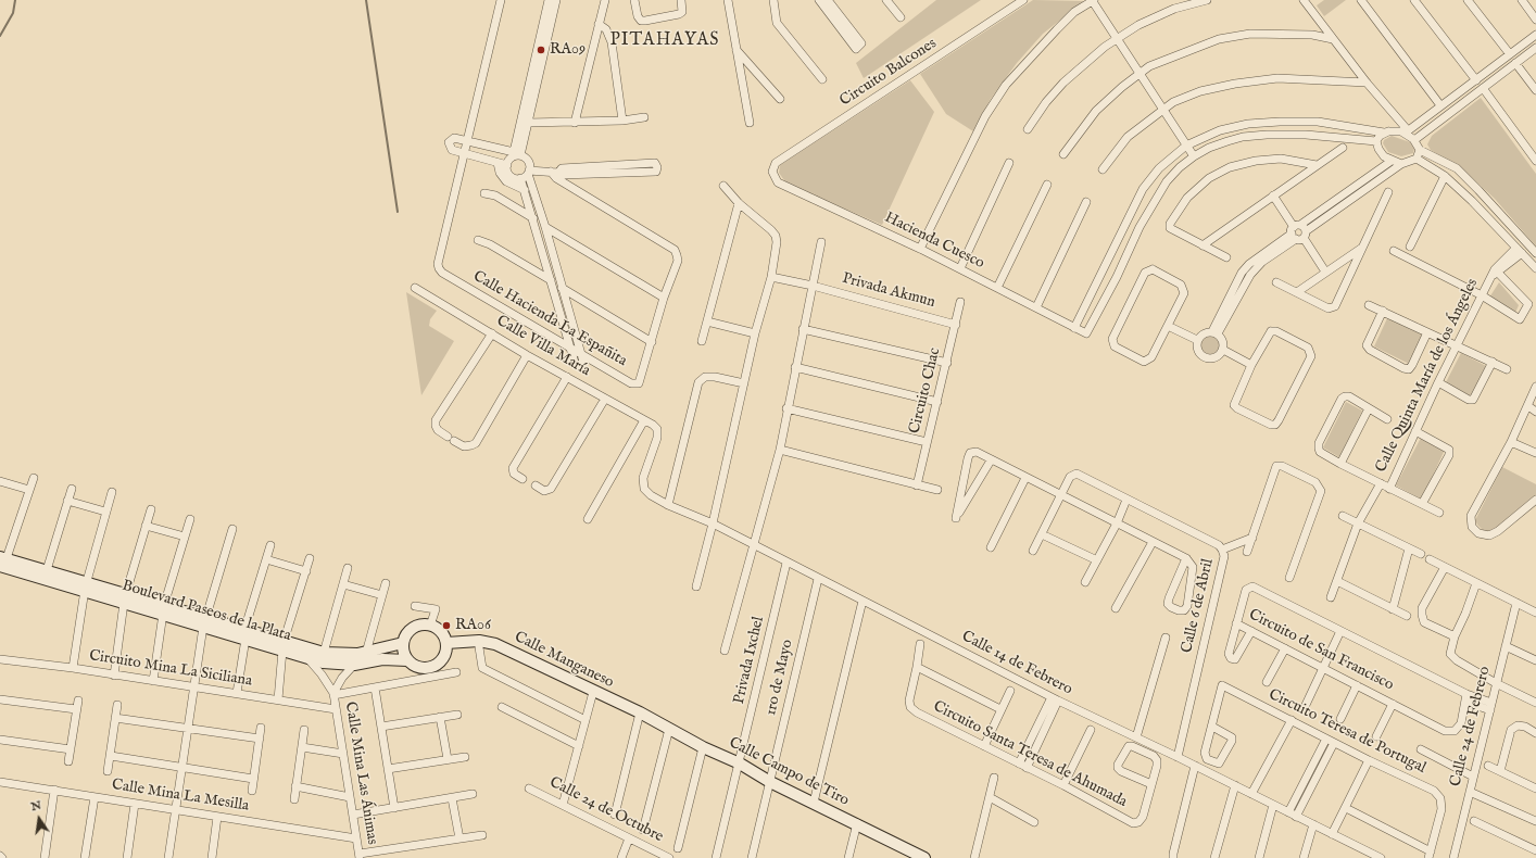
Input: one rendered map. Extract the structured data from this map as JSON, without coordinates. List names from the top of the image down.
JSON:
{
  "streets": {
    "street": [
      "Circuito Balcones",
      "Hacienda Cuesco",
      "Privada Akmun",
      "Calle Hacienda La Españita",
      "Calle Villa María",
      "Calle Quinta María de los Ángeles",
      "Circuito Chac",
      "Calle 6 de Abril",
      "Boulevard Paseos de la Plata",
      "Circuito de San Francisco",
      "Calle Manganeso",
      "Privada Ixchel",
      "Calle 14 de Febrero",
      "Circuito Mina La Siciliana",
      "1ro de Mayo",
      "Calle 24 de Febrero",
      "Circuito Teresa de Portugal",
      "Circuito Santa Teresa de Ahumada",
      "Calle Campo de Tiro",
      "Calle Mina Las Ánimas",
      "Calle Mina La Mesilla",
      "Calle 24 de Octubre"
    ]
  },
  "crossings": [
    ["Circuito Balcones", "Hacienda Cuesco"],
    ["Privada Akmun", "Circuito Chac"],
    ["Calle Villa María", "Calle 14 de Febrero"],
    ["Calle 6 de Abril", "Calle 14 de Febrero"],
    ["Boulevard Paseos de la Plata", "Calle Manganeso"],
    ["Boulevard Paseos de la Plata", "Calle Mina Las Ánimas"],
    ["Circuito de San Francisco", "Calle 24 de Febrero"],
    ["Calle Manganeso", "Calle Campo de Tiro"],
    ["Privada Ixchel", "Calle 14 de Febrero"],
    ["Privada Ixchel", "Calle Campo de Tiro"],
    ["Calle 14 de Febrero", "1ro de Mayo"],
    ["Circuito Mina La Siciliana", "Calle Mina Las Ánimas"],
    ["1ro de Mayo", "Calle Campo de Tiro"],
    ["Calle Mina Las Ánimas", "Calle Mina La Mesilla"]
  ],
  "districts": ["PITAHAYAS"],
  "places": ["RA09", "RA06"],
  "north": "top"
}
